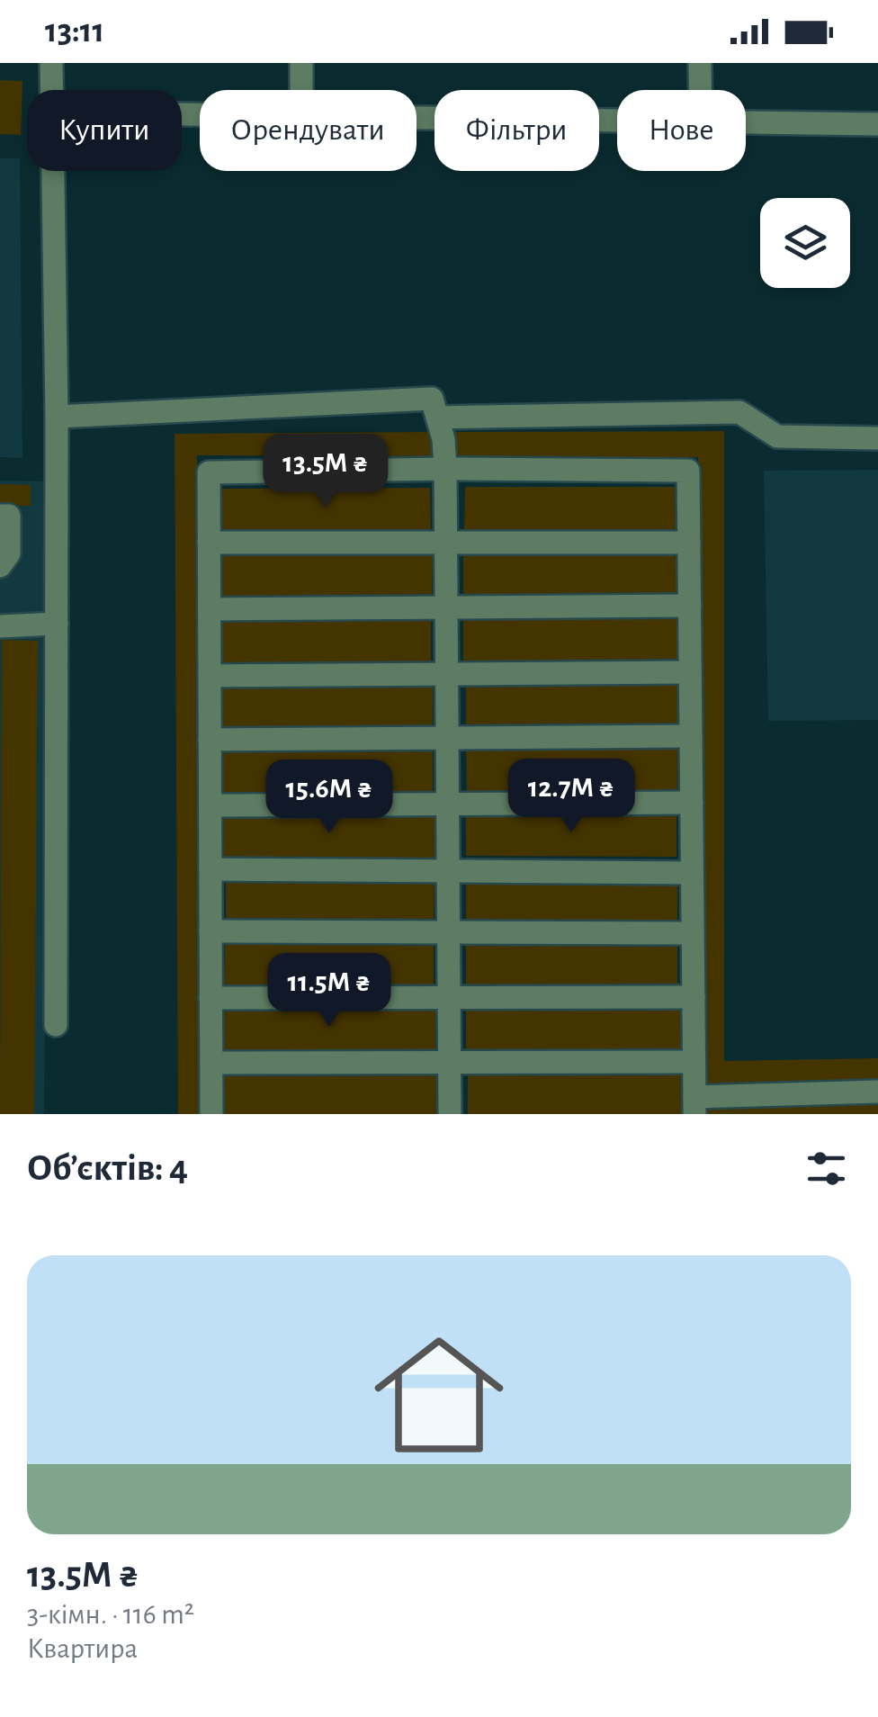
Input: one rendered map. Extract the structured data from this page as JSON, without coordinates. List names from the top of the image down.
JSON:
{
  "page": {
    "status": "13:11",
    "chip": [
      "Купити",
      "Орендувати",
      "Фільтри",
      "Нове"
    ],
    "price": [
      "13.5M ₴",
      "12.7M ₴",
      "15.6M ₴",
      "11.5M ₴"
    ],
    "heading": "Об’єктів: 4",
    "list": [
      {
        "name": "13.5M ₴",
        "note": "3-кімн. · 116 m² · Квартира"
      }
    ]
  }
}
